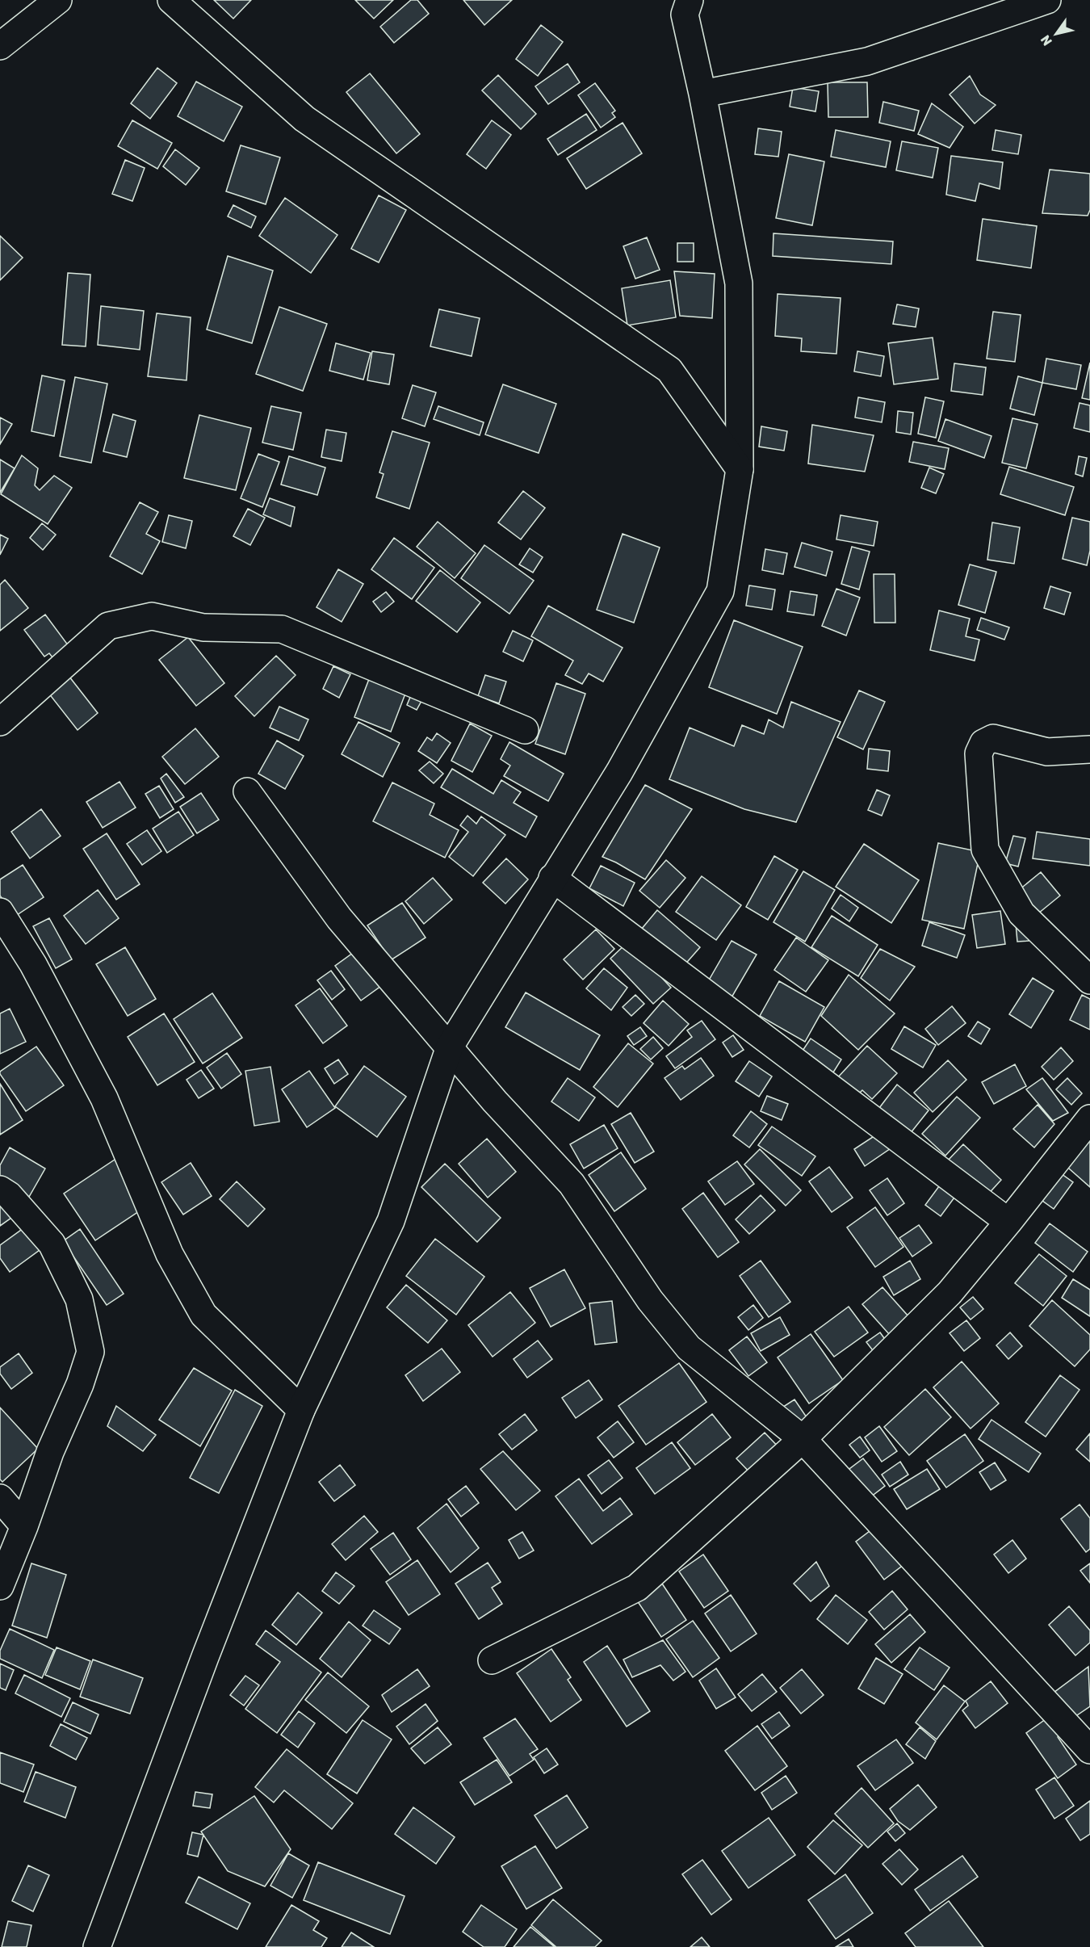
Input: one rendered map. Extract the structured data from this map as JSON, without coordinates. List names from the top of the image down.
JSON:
{
  "north": "bottom left"
}
